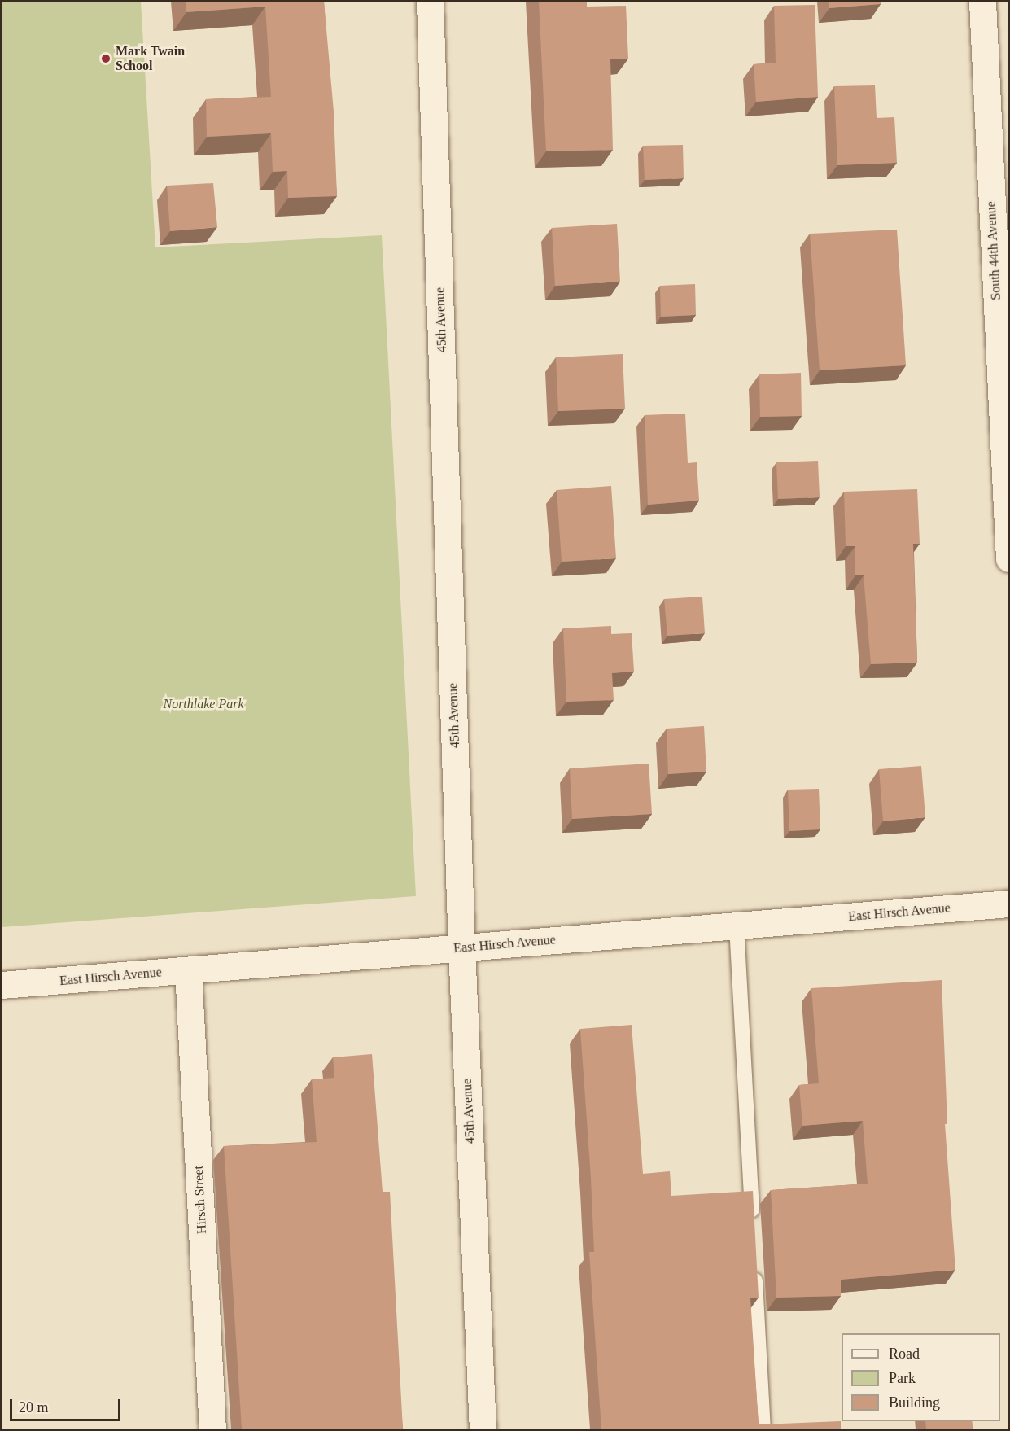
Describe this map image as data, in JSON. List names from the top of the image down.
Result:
{
  "streets": {
    "street": [
      "South 44th Avenue",
      "45th Avenue",
      "East Hirsch Avenue",
      "Hirsch Street"
    ]
  },
  "crossings": [
    ["45th Avenue", "East Hirsch Avenue"],
    ["East Hirsch Avenue", "Hirsch Street"]
  ],
  "parks": ["Northlake Park"],
  "places": ["Mark Twain School"],
  "legend": ["Road", "Park", "Building"],
  "scale_bar": "20 m"
}
